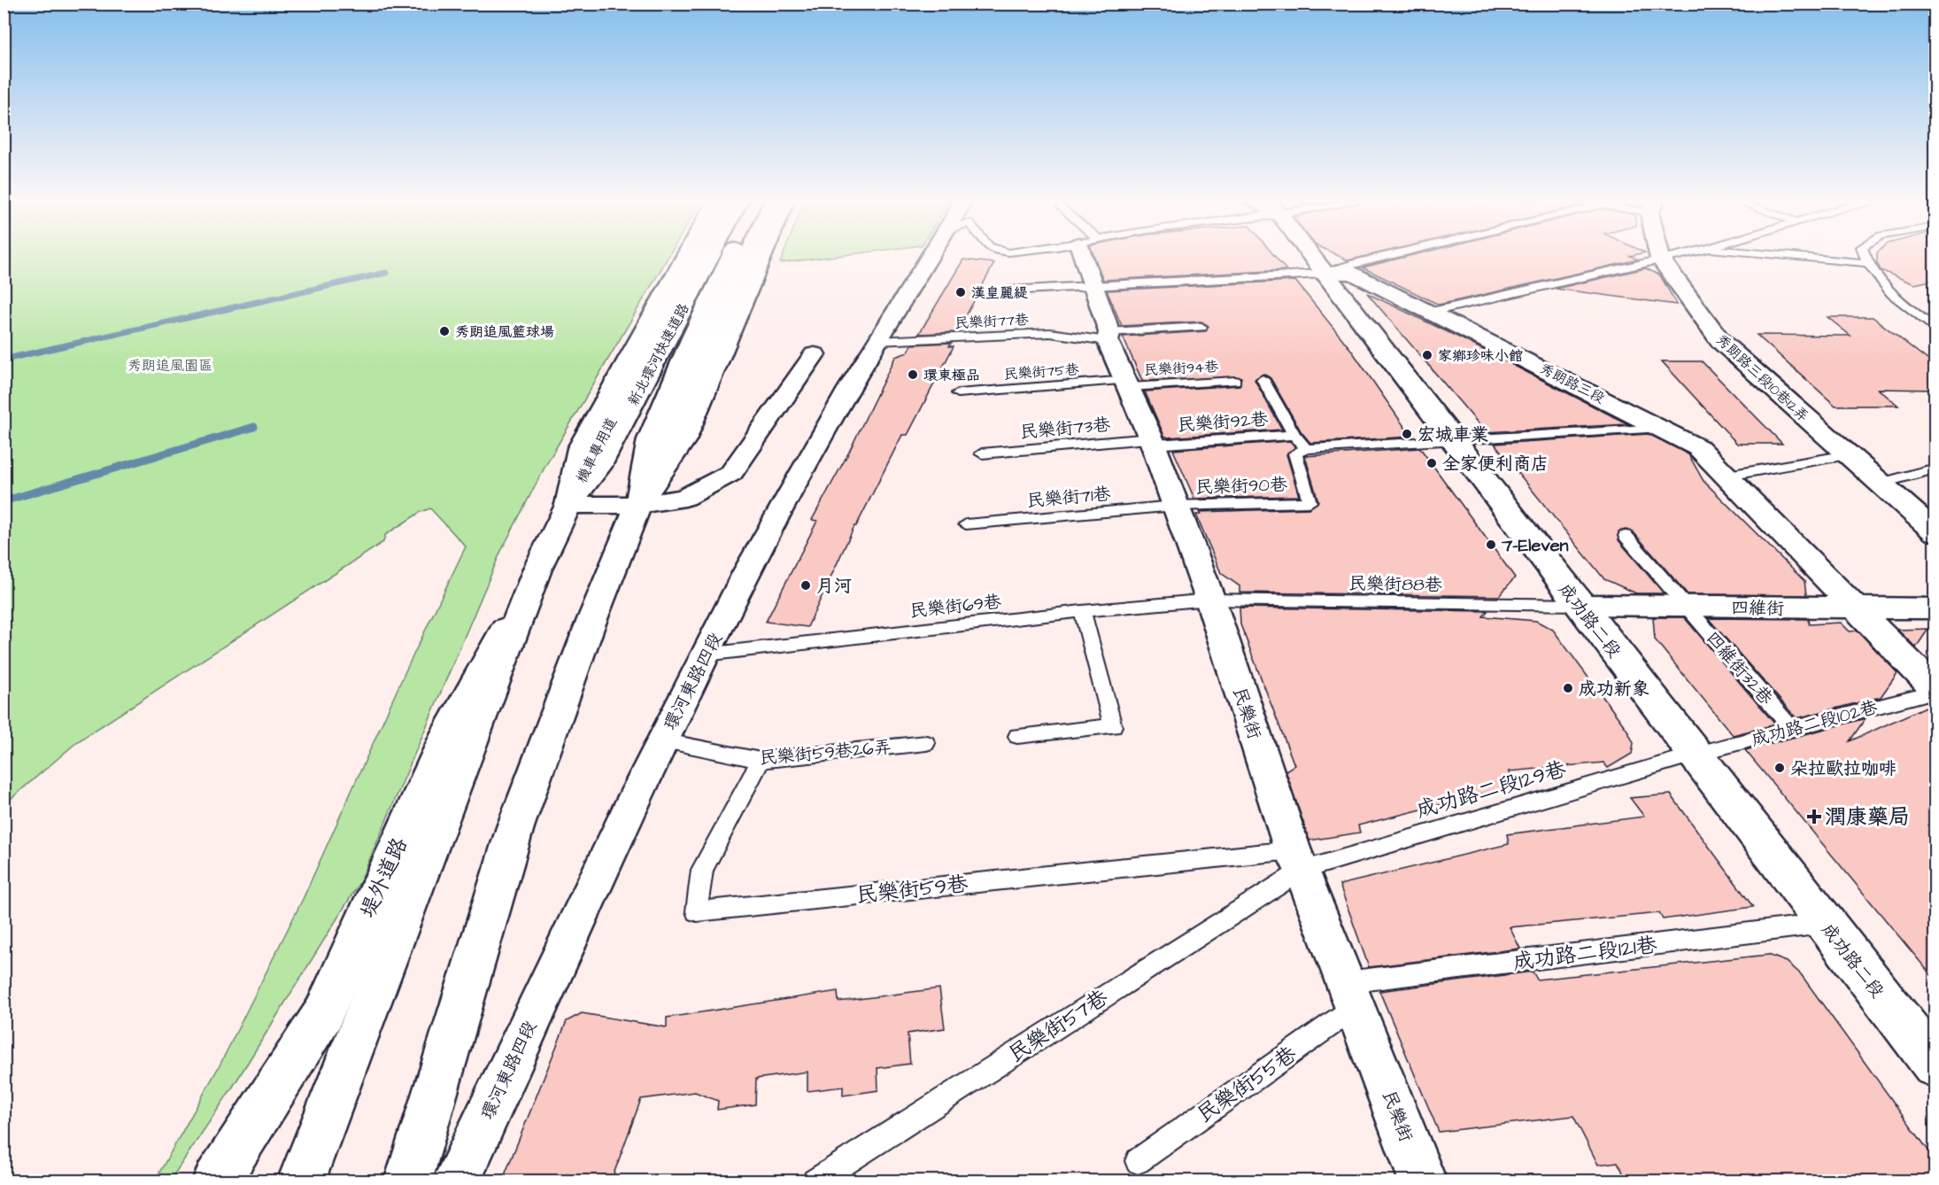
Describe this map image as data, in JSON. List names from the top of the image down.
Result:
{
  "streets": {
    "main road": [
      "新北環河快速道路",
      "秀朗路三段10巷12弄",
      "秀朗路三段",
      "機車專用道",
      "四維街",
      "成功路二段",
      "環河東路四段",
      "民樂街",
      "堤外道路"
    ],
    "lane": [
      "民樂街77巷",
      "民樂街94巷",
      "民樂街75巷",
      "民樂街92巷",
      "民樂街73巷",
      "民樂街90巷",
      "民樂街71巷",
      "民樂街88巷",
      "民樂街69巷",
      "四維街32巷",
      "成功路二段102巷",
      "民樂街59巷26弄",
      "成功路二段129巷",
      "民樂街59巷",
      "成功路二段121巷",
      "民樂街57巷",
      "民樂街55巷"
    ]
  },
  "crossings": [
    ["民樂街77巷", "環河東路四段"],
    ["民樂街77巷", "民樂街"],
    ["新北環河快速道路", "機車專用道"],
    ["民樂街94巷", "民樂街75巷"],
    ["民樂街94巷", "民樂街"],
    ["民樂街75巷", "民樂街"],
    ["秀朗路三段", "四維街"],
    ["秀朗路三段", "成功路二段"],
    ["秀朗路三段", "成功路二段102巷"],
    ["民樂街92巷", "民樂街73巷"],
    ["民樂街92巷", "民樂街"],
    ["民樂街73巷", "民樂街"],
    ["民樂街90巷", "民樂街71巷"],
    ["民樂街90巷", "民樂街"],
    ["民樂街71巷", "民樂街"],
    ["民樂街88巷", "民樂街69巷"],
    ["民樂街88巷", "四維街"],
    ["民樂街88巷", "成功路二段"],
    ["民樂街88巷", "民樂街"],
    ["民樂街69巷", "環河東路四段"],
    ["民樂街69巷", "民樂街"],
    ["四維街", "成功路二段"],
    ["四維街", "四維街32巷"],
    ["成功路二段", "成功路二段102巷"],
    ["成功路二段", "成功路二段129巷"],
    ["成功路二段", "成功路二段121巷"],
    ["四維街32巷", "成功路二段102巷"],
    ["環河東路四段", "民樂街59巷26弄"],
    ["民樂街", "成功路二段129巷"],
    ["民樂街", "民樂街59巷"],
    ["民樂街", "成功路二段121巷"],
    ["民樂街", "民樂街57巷"],
    ["民樂街", "民樂街55巷"],
    ["成功路二段102巷", "成功路二段129巷"],
    ["民樂街59巷26弄", "民樂街59巷"],
    ["成功路二段129巷", "民樂街59巷"],
    ["成功路二段129巷", "民樂街57巷"],
    ["民樂街59巷", "民樂街57巷"],
    ["成功路二段121巷", "民樂街55巷"]
  ],
  "parks": ["秀朗追風園區"],
  "places": {
    "other": [
      "漢皇麗緹",
      "秀朗追風籃球場",
      "家鄉珍味小館",
      "環東極品",
      "宏城車業",
      "全家便利商店",
      "7-Eleven",
      "月河",
      "成功新象",
      "朵拉歐拉咖啡"
    ],
    "health": ["潤康藥局"]
  }
}
